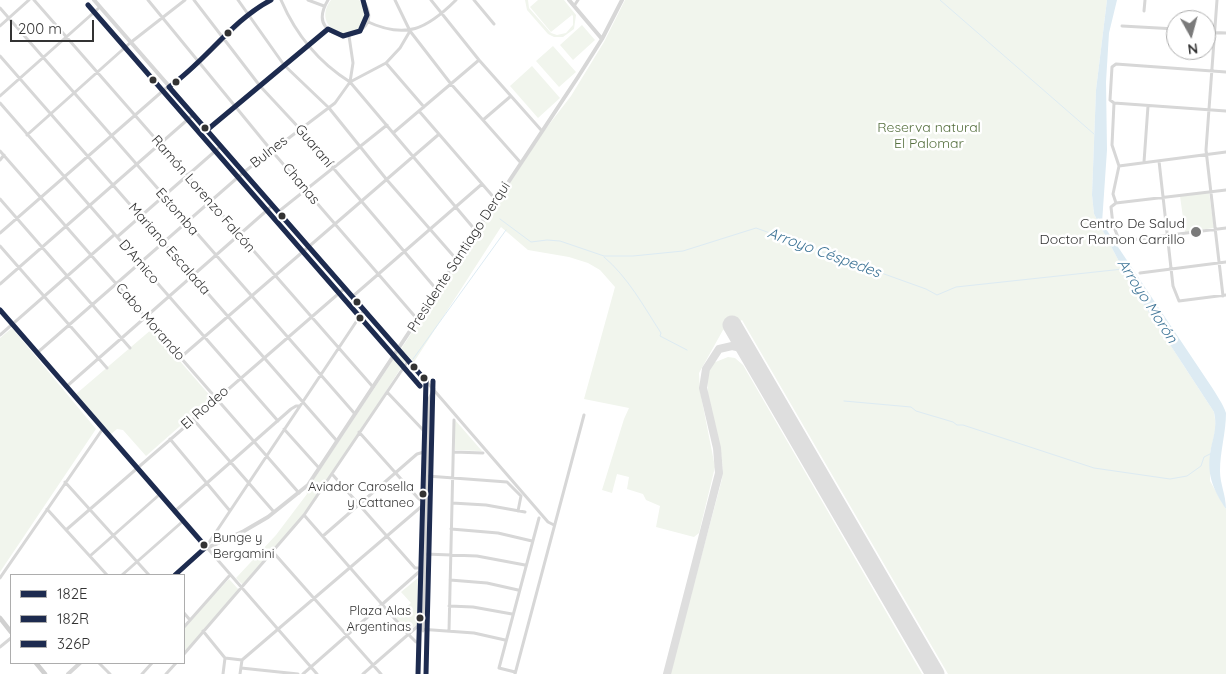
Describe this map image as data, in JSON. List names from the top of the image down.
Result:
{
  "streets": {
    "street": [
      "Guaraní",
      "Bulnes",
      "Chanas",
      "Ramón Lorenzo Falcón",
      "Estomba",
      "Mariano Escalada",
      "Presidente Santiago Derqui",
      "D'Amico",
      "Cabo Morando",
      "El Rodeo"
    ]
  },
  "crossings": [
    ["Guaraní", "Bulnes"],
    ["Guaraní", "Presidente Santiago Derqui"],
    ["Bulnes", "Chanas"],
    ["Bulnes", "Ramón Lorenzo Falcón"],
    ["Bulnes", "Estomba"],
    ["Bulnes", "Mariano Escalada"],
    ["Bulnes", "D'Amico"],
    ["Bulnes", "Cabo Morando"],
    ["Chanas", "Presidente Santiago Derqui"],
    ["Ramón Lorenzo Falcón", "Presidente Santiago Derqui"],
    ["Ramón Lorenzo Falcón", "El Rodeo"],
    ["Estomba", "Presidente Santiago Derqui"],
    ["Estomba", "El Rodeo"],
    ["Mariano Escalada", "Presidente Santiago Derqui"],
    ["Mariano Escalada", "El Rodeo"],
    ["Presidente Santiago Derqui", "Cabo Morando"],
    ["D'Amico", "El Rodeo"],
    ["Cabo Morando", "El Rodeo"]
  ],
  "water": ["Arroyo Céspedes", "Arroyo Morón"],
  "parks": ["Reserva natural El Palomar"],
  "places": [
    "Centro De Salud Doctor Ramon Carrillo",
    "Aviador Carosella y Cattaneo",
    "Bunge y Bergamini",
    "Plaza Alas Argentinas"
  ],
  "lines": ["transit line 182E", "transit line 182R", "transit line 326P"],
  "legend": ["182E", "182R", "326P"],
  "scale_bar": "200 m",
  "north": "bottom"
}
